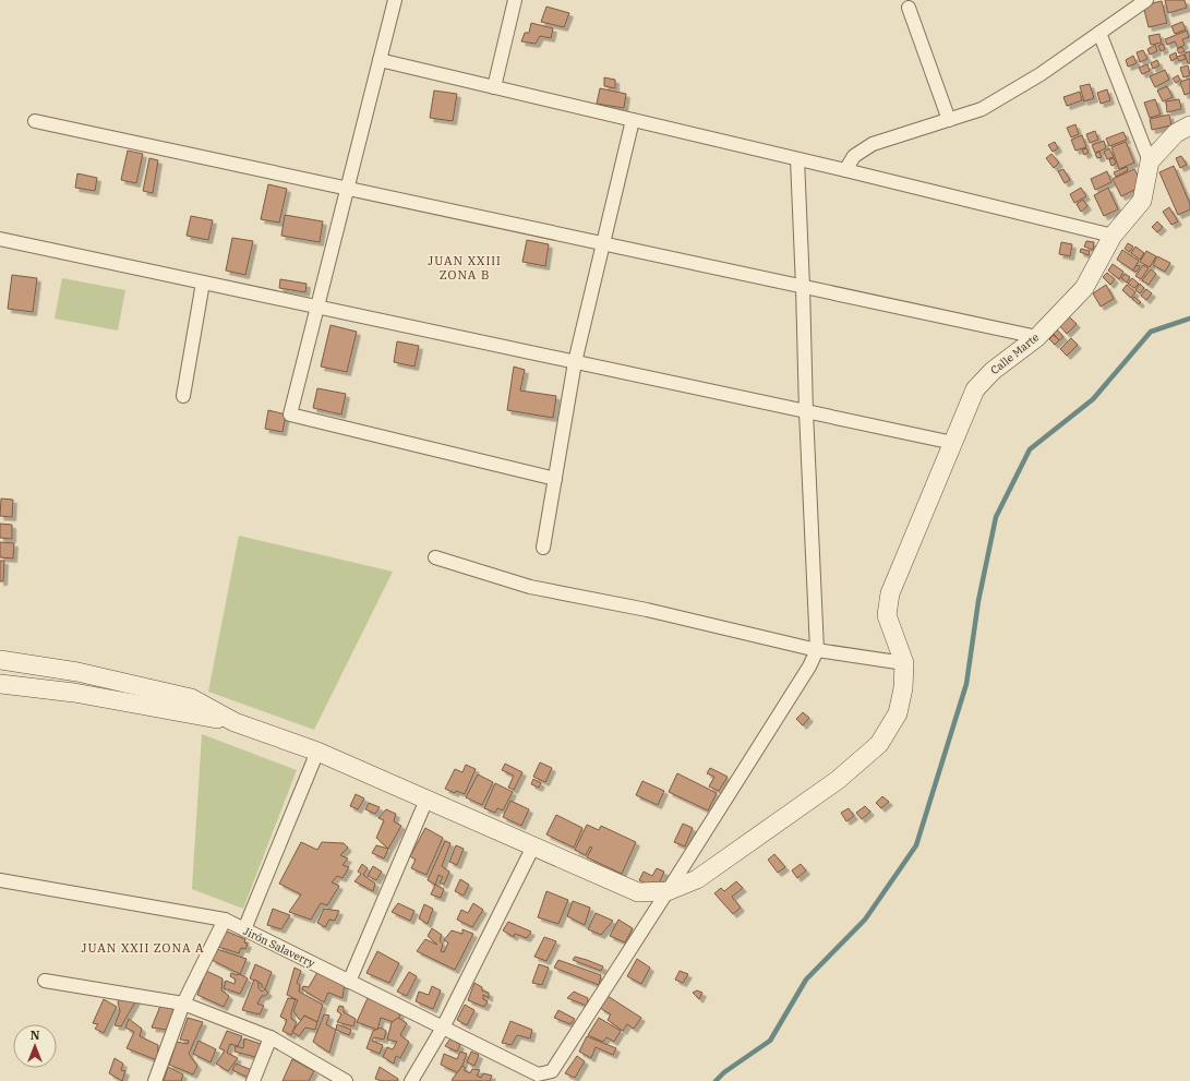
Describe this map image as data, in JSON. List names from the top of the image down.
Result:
{
  "streets": {
    "street": ["Calle Marte", "Jirón Salaverry"]
  },
  "districts": ["JUAN XXIII ZONA B", "JUAN XXII ZONA A"],
  "north": "top"
}
